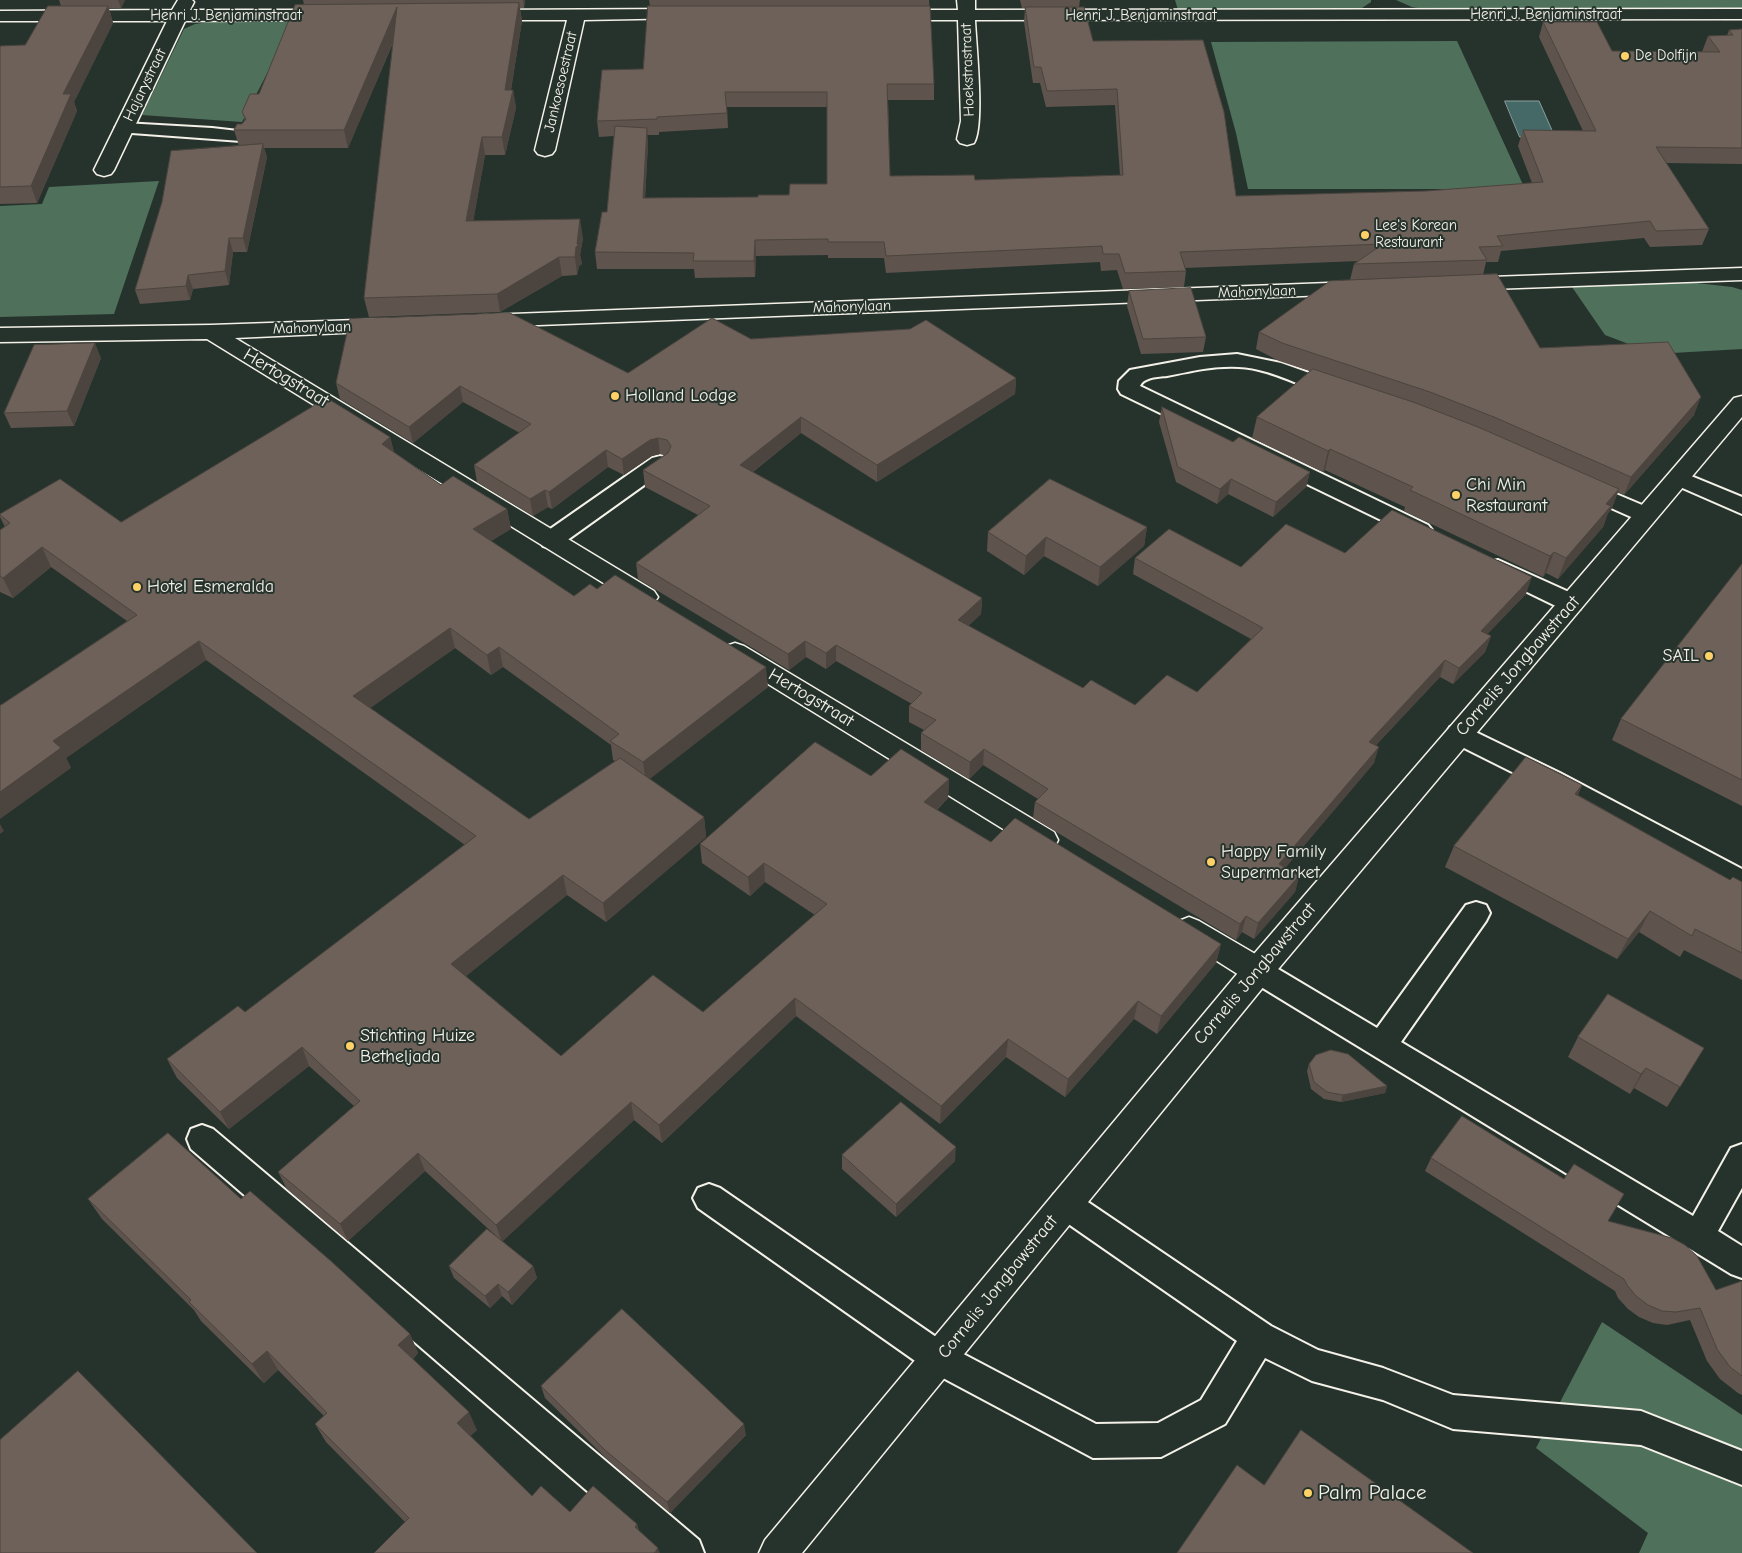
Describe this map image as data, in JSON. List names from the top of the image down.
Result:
{
  "streets": {
    "street": [
      "Henri J. Benjaminstraat",
      "Hoekstrastraat",
      "Jankoesoestraat",
      "Hajarystraat",
      "Mahonylaan",
      "Hertogstraat",
      "Cornelis Jongbawstraat"
    ]
  },
  "crossings": [
    ["Henri J. Benjaminstraat", "Hoekstrastraat"],
    ["Henri J. Benjaminstraat", "Hajarystraat"],
    ["Mahonylaan", "Hertogstraat"]
  ],
  "places": [
    "De Dolfijn",
    "Lee's Korean Restaurant",
    "Holland Lodge",
    "Chi Min Restaurant",
    "Hotel Esmeralda",
    "SAIL",
    "Happy Family Supermarket",
    "Stichting Huize Betheljada",
    "Palm Palace"
  ]
}
